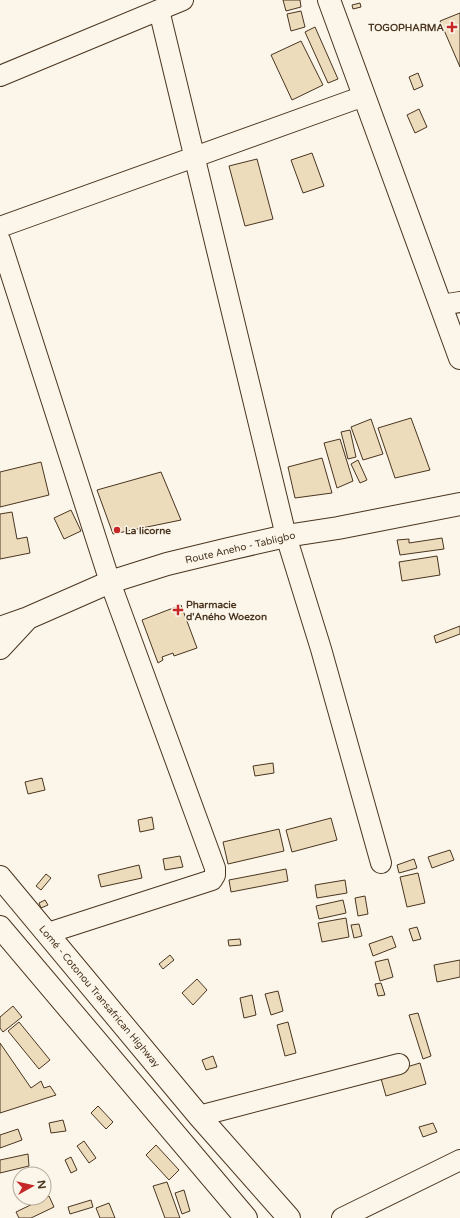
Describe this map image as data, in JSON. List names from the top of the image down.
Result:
{
  "streets": {
    "main road": ["Route Aneho - Tabligbo", "Lomé - Cotonou Transafrican Highway"]
  },
  "places": {
    "health": ["TOGOPHARMA", "Pharmacie d'Aného Woezon"],
    "other": ["La licorne"]
  },
  "north": "right"
}
